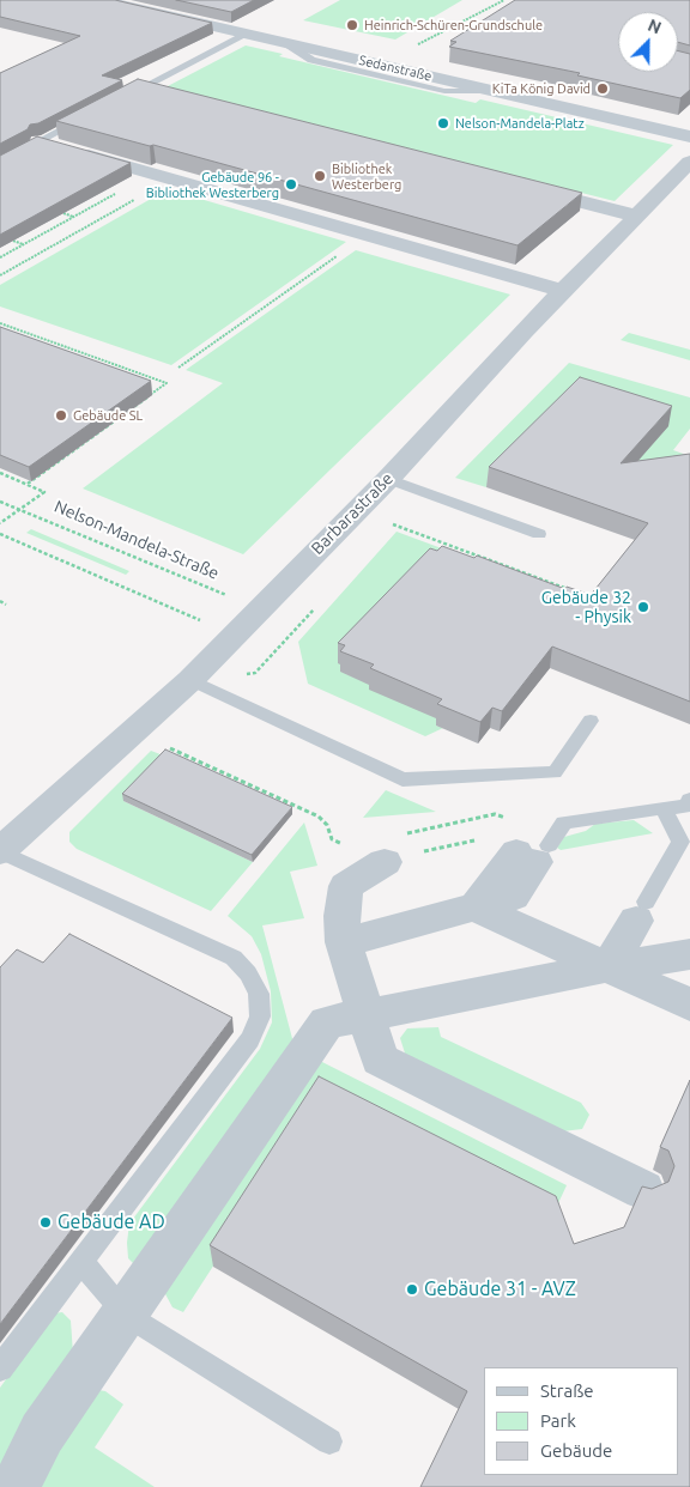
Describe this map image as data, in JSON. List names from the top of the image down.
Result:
{
  "streets": {
    "street": ["Sedanstraße", "Barbarastraße"],
    "path": ["Nelson-Mandela-Straße"]
  },
  "crossings": [
    ["Barbarastraße", "Nelson-Mandela-Straße"]
  ],
  "places": [
    "Heinrich-Schüren-Grundschule",
    "KiTa König David",
    "Nelson-Mandela-Platz",
    "Bibliothek Westerberg",
    "Gebäude 96 - Bibliothek Westerberg",
    "Gebäude SL",
    "Gebäude 32 - Physik",
    "Gebäude AD",
    "Gebäude 31 - AVZ"
  ],
  "legend": ["Straße", "Park", "Gebäude"],
  "north": "top right"
}
